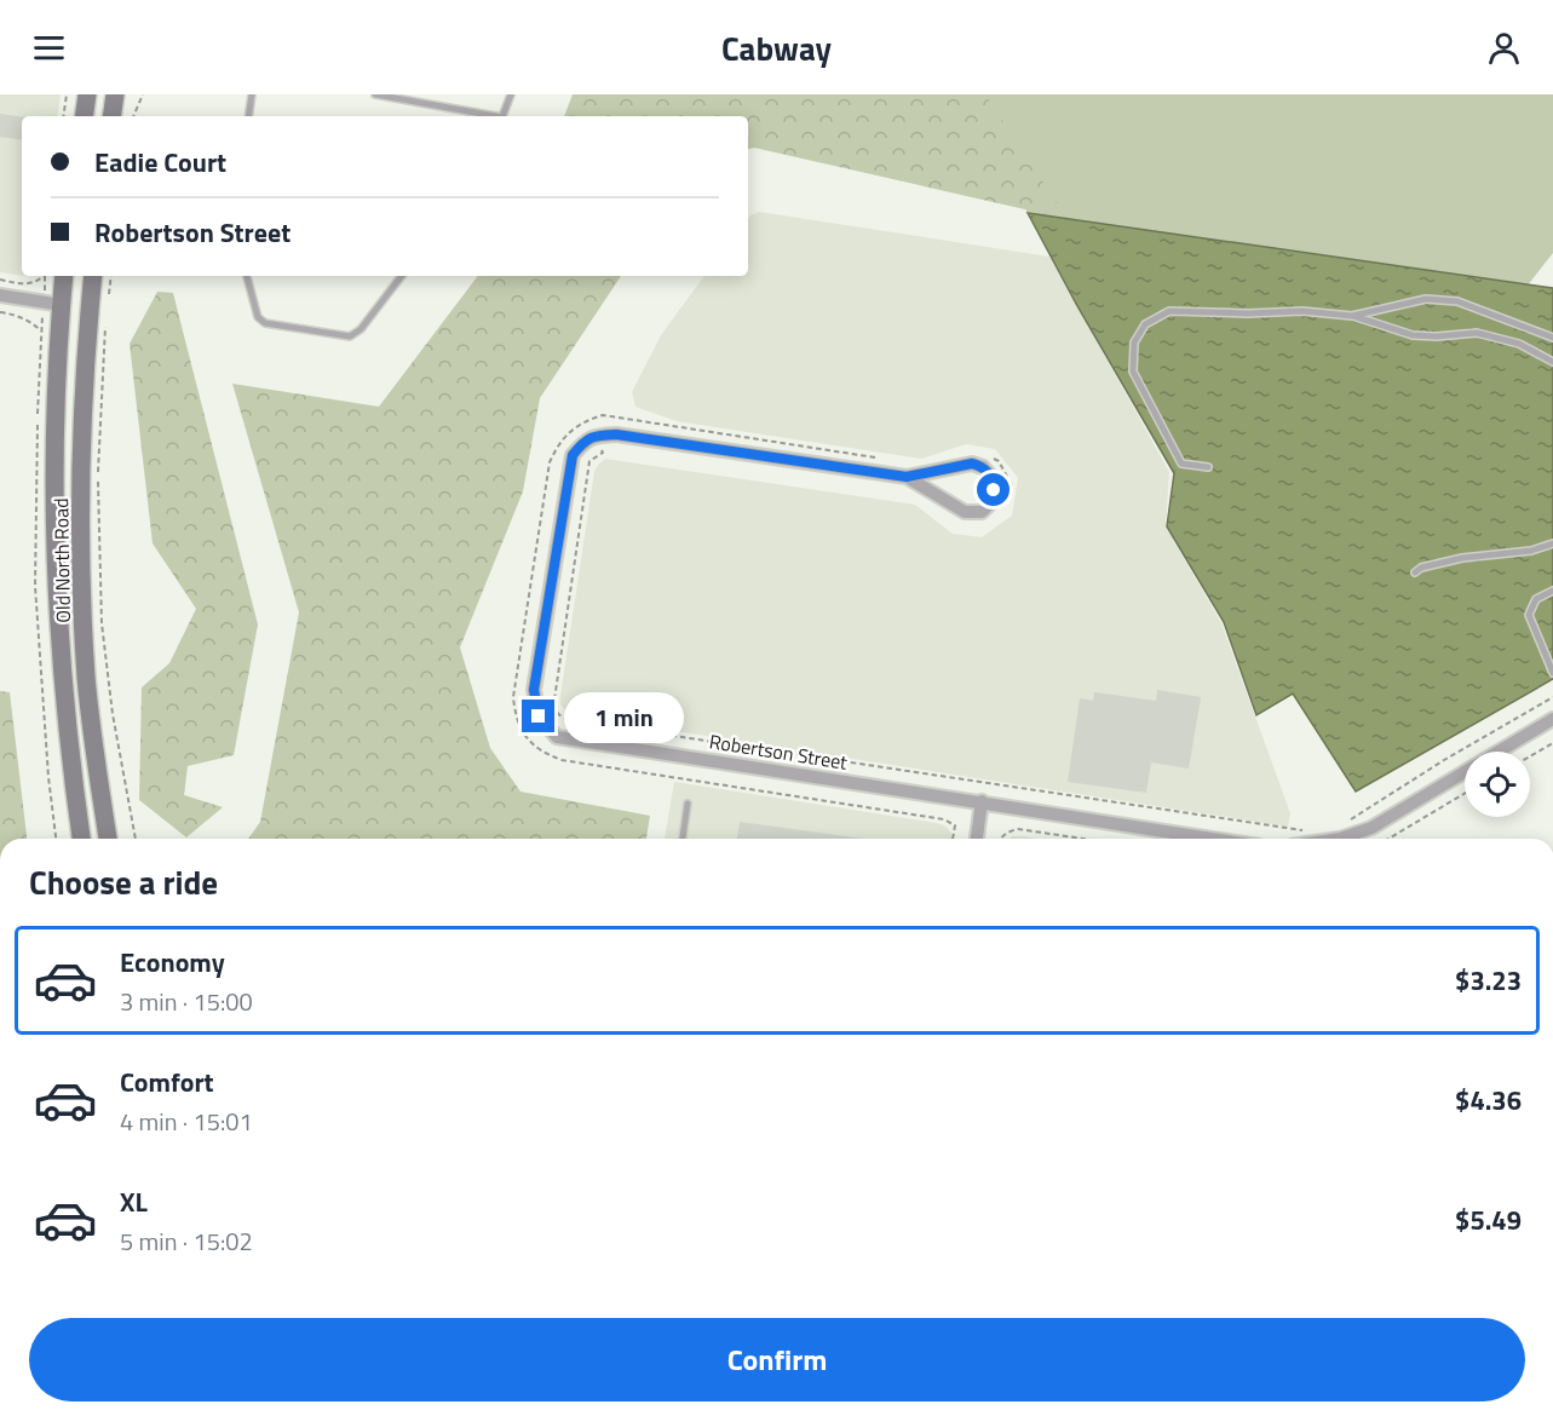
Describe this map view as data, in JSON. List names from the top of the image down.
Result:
{
  "streets": {
    "main road": ["Old North Road"],
    "street": ["Robertson Street"]
  },
  "page": {
    "header": "Cabway",
    "banner": ["Eadie Court", "Robertson Street"],
    "bubble": "1 min",
    "heading": "Choose a ride",
    "list": [
      {
        "name": "Economy",
        "note": "3 min · 15:00",
        "value": "$3.23"
      },
      {
        "name": "Comfort",
        "note": "4 min · 15:01",
        "value": "$4.36"
      },
      {
        "name": "XL",
        "note": "5 min · 15:02",
        "value": "$5.49"
      }
    ],
    "buttons": "Confirm"
  }
}
